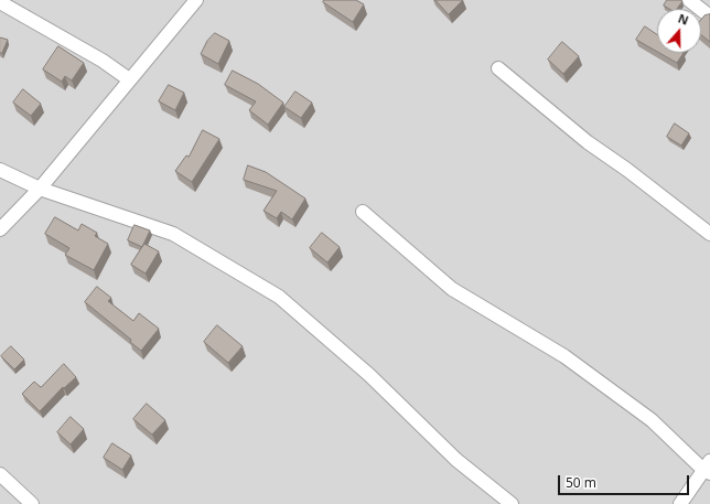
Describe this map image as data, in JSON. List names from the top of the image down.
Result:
{
  "scale_bar": "50 m",
  "north": "top"
}
